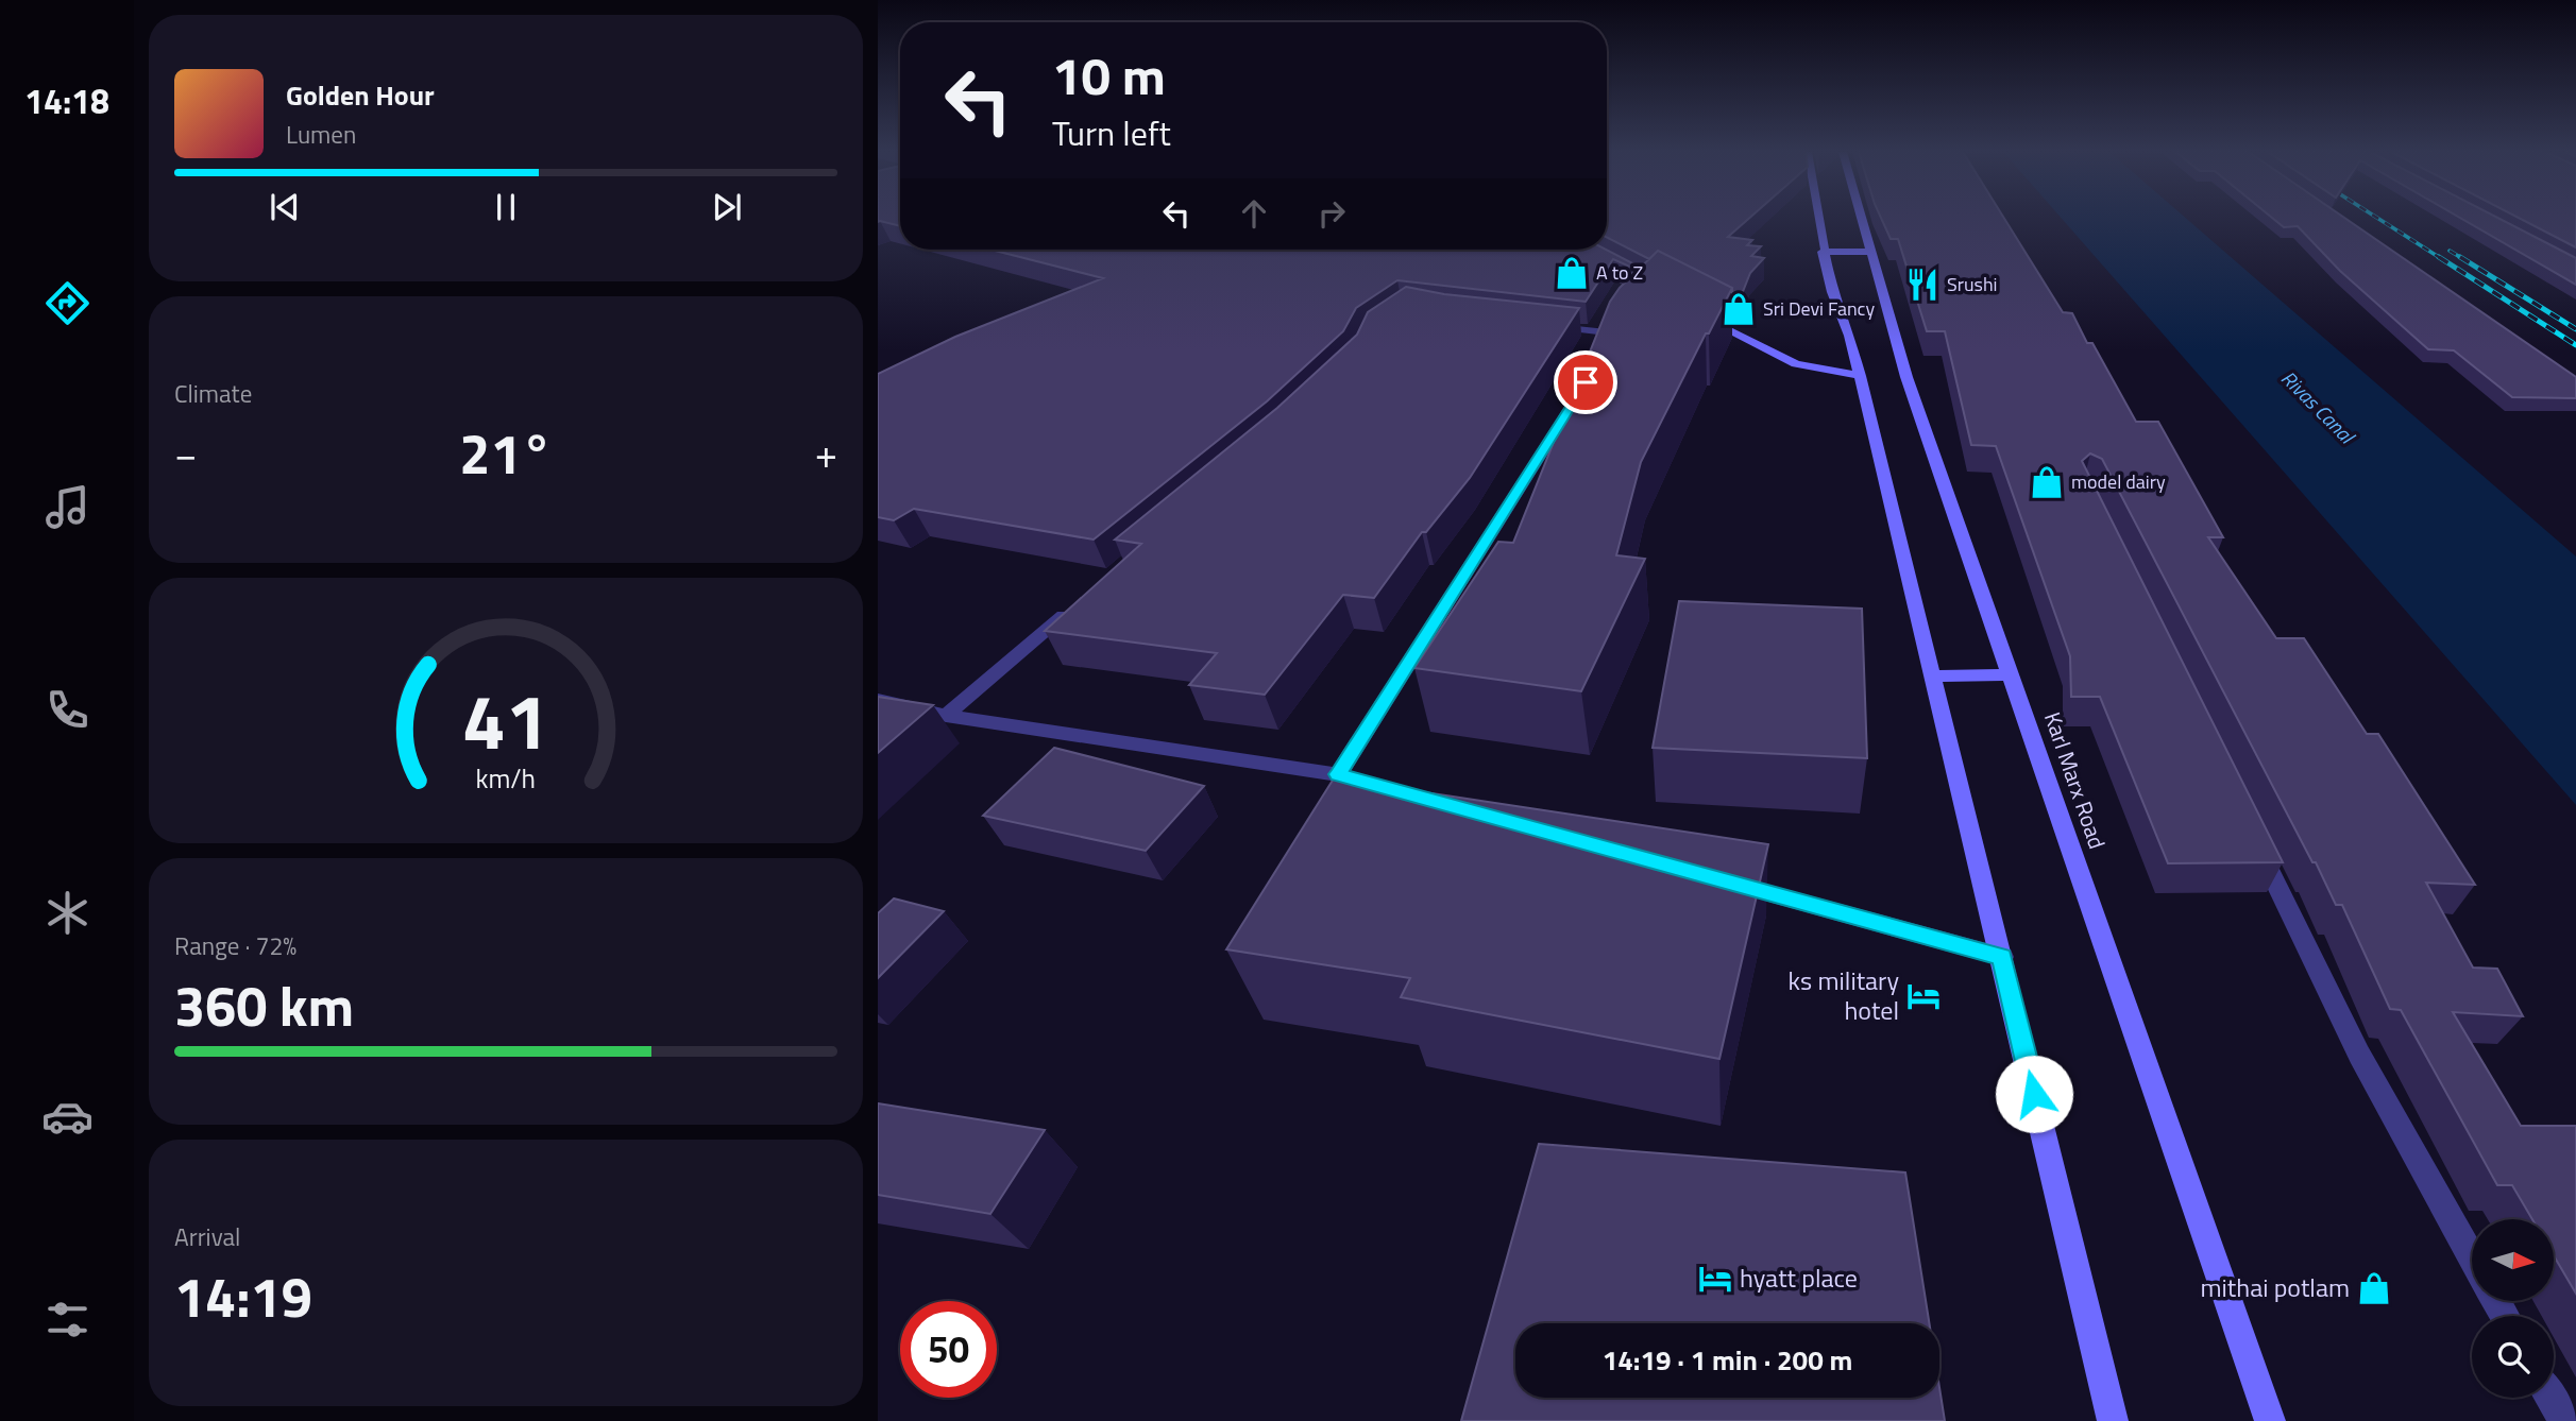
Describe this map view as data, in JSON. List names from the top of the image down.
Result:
{
  "streets": {
    "main road": ["Karl Marx Road"]
  },
  "water": ["Rivas Canal"],
  "places": {
    "shop": [
      "A to Z",
      "Sri Devi Fancy",
      "model dairy",
      "mithai potlam"
    ],
    "restaurant": ["Srushi"],
    "hotel": ["ks military hotel", "hyatt place"]
  },
  "north": "right",
  "page": {
    "tabs": "14:18",
    "turn": ["10 m", "Turn left"],
    "song": ["Golden Hour", "Lumen"],
    "tile": [
      "Climate",
      ["Range · 72%", "360 km"],
      ["Arrival", "14:19"]
    ],
    "heat": ["−", "21°", "+"],
    "limit": "50",
    "trip": "14:19 · 1 min · 200 m",
    "gauge": ["41", "km/h"]
  }
}
